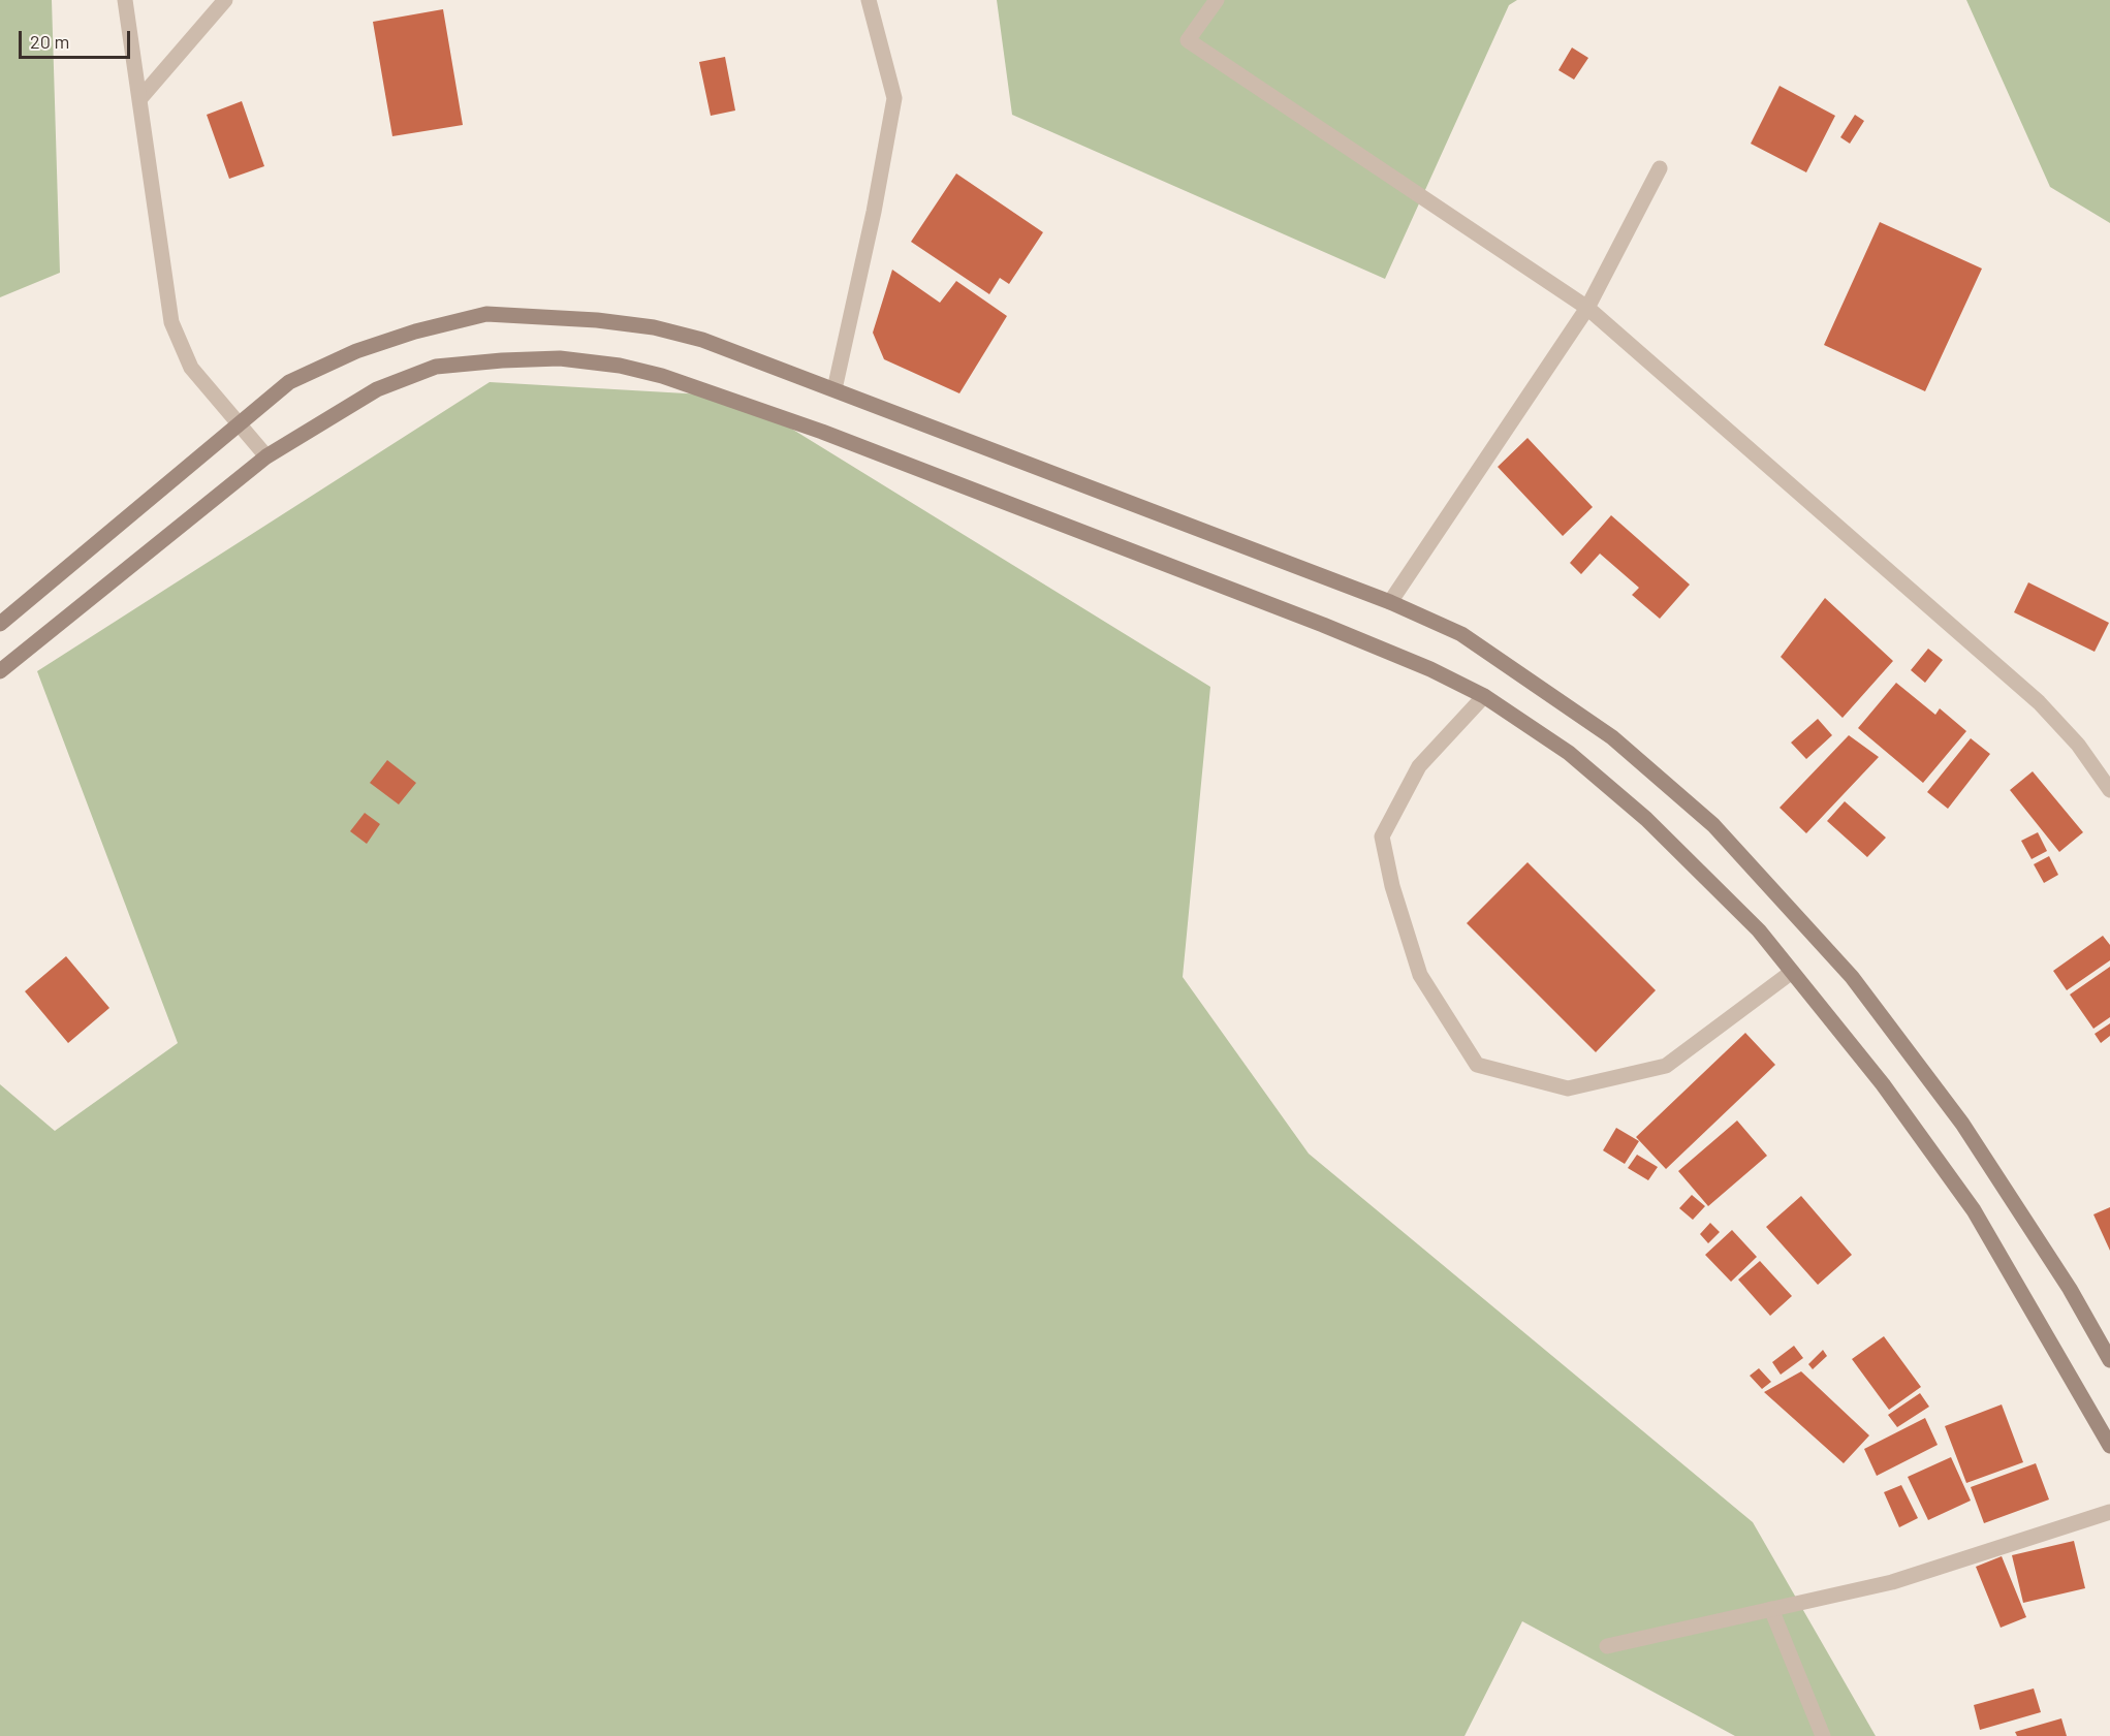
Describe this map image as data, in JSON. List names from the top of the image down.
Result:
{
  "scale_bar": "20 m"
}
